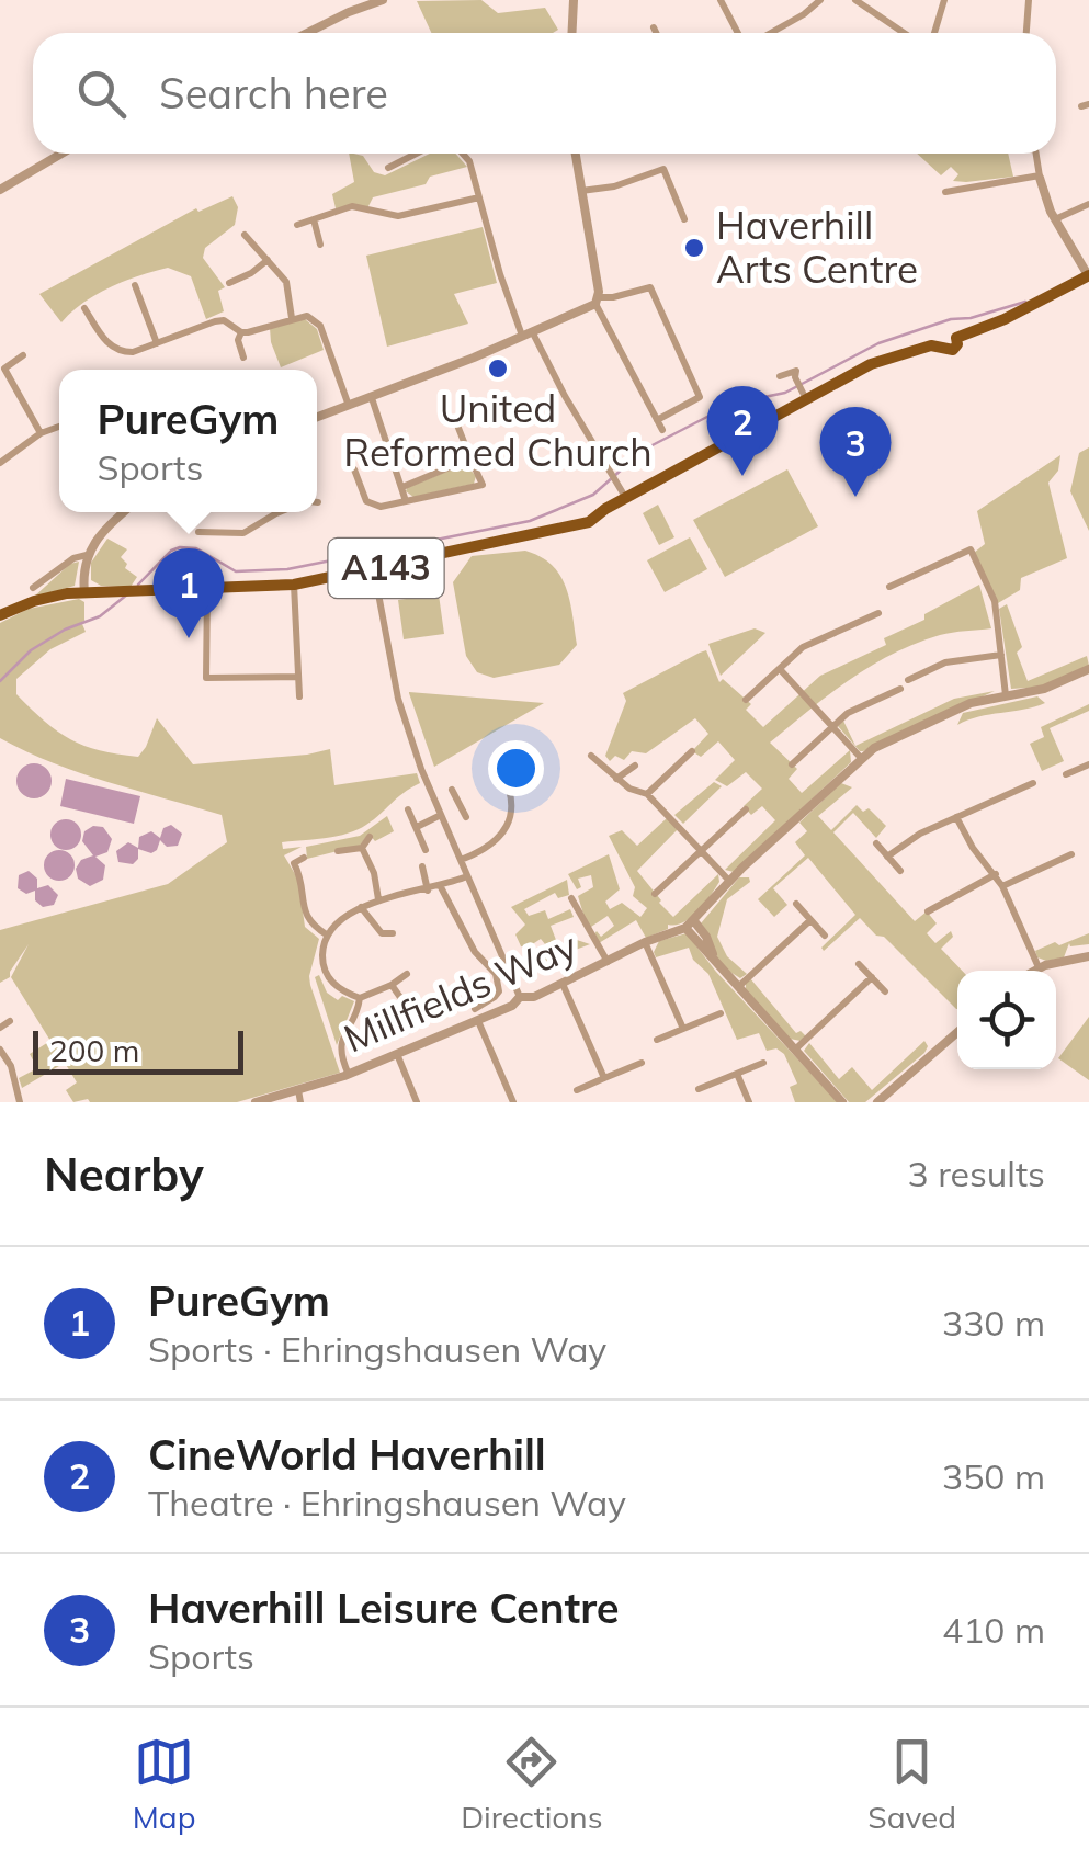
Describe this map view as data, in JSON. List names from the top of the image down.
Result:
{
  "streets": {
    "main road": ["A143"],
    "street": ["Millfields Way"]
  },
  "places": ["Haverhill Arts Centre", "United Reformed Church"],
  "scale_bar": "200 m",
  "page": {
    "search": "Search here",
    "popup": ["PureGym", "Sports"],
    "pins": ["2", "3", "1"],
    "scale": "200 m",
    "heading": ["Nearby", "3 results"],
    "list": [
      {
        "mark": "1",
        "name": "PureGym",
        "note": "Sports · Ehringshausen Way",
        "value": "330 m"
      },
      {
        "mark": "2",
        "name": "CineWorld Haverhill",
        "note": "Theatre · Ehringshausen Way",
        "value": "350 m"
      },
      {
        "mark": "3",
        "name": "Haverhill Leisure Centre",
        "note": "Sports",
        "value": "410 m"
      }
    ],
    "nav": ["Map", "Directions", "Saved"]
  }
}
